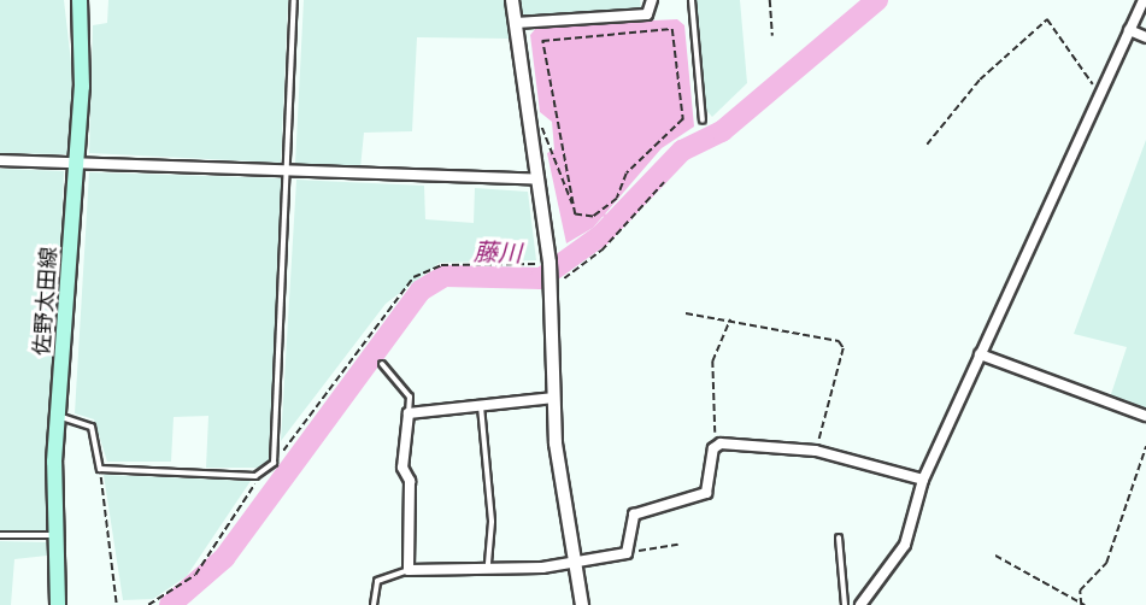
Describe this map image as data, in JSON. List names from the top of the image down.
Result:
{
  "streets": {
    "main road": ["佐野太田線"]
  },
  "water": ["藤川"]
}
